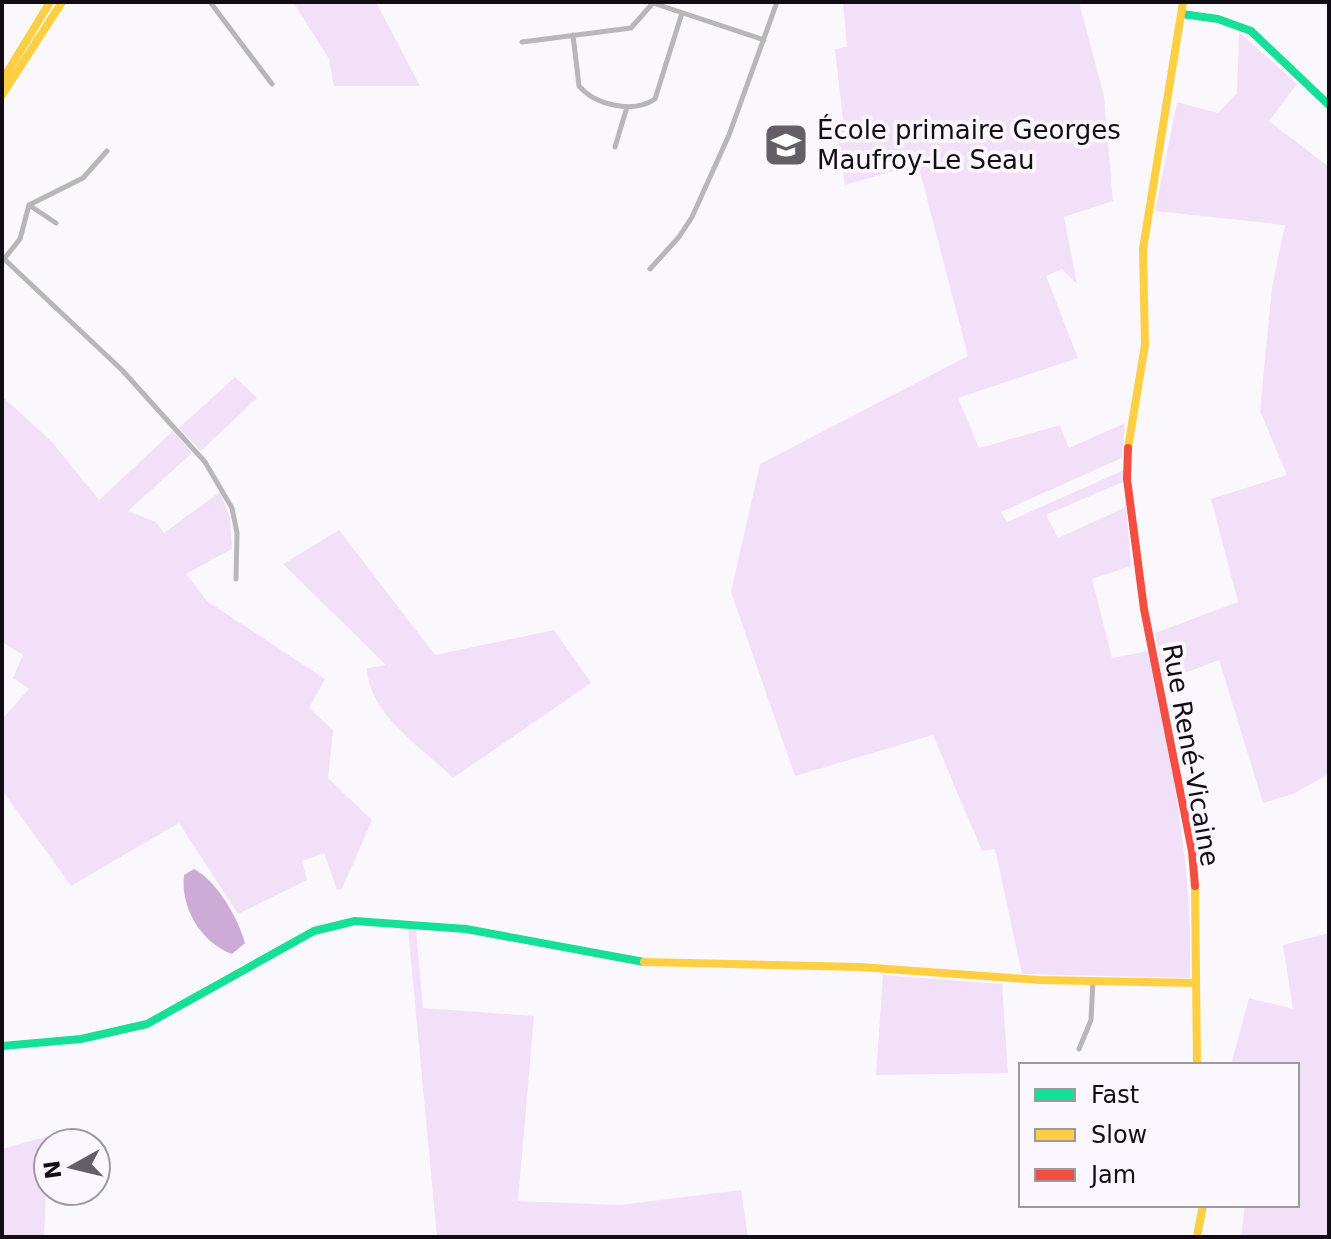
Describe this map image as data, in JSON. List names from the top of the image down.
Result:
{
  "streets": {
    "street": ["Rue René-Vicaine"]
  },
  "places": {
    "school or university": ["École primaire Georges Maufroy-Le Seau"]
  },
  "legend": ["Fast", "Slow", "Jam"],
  "north": "left"
}
